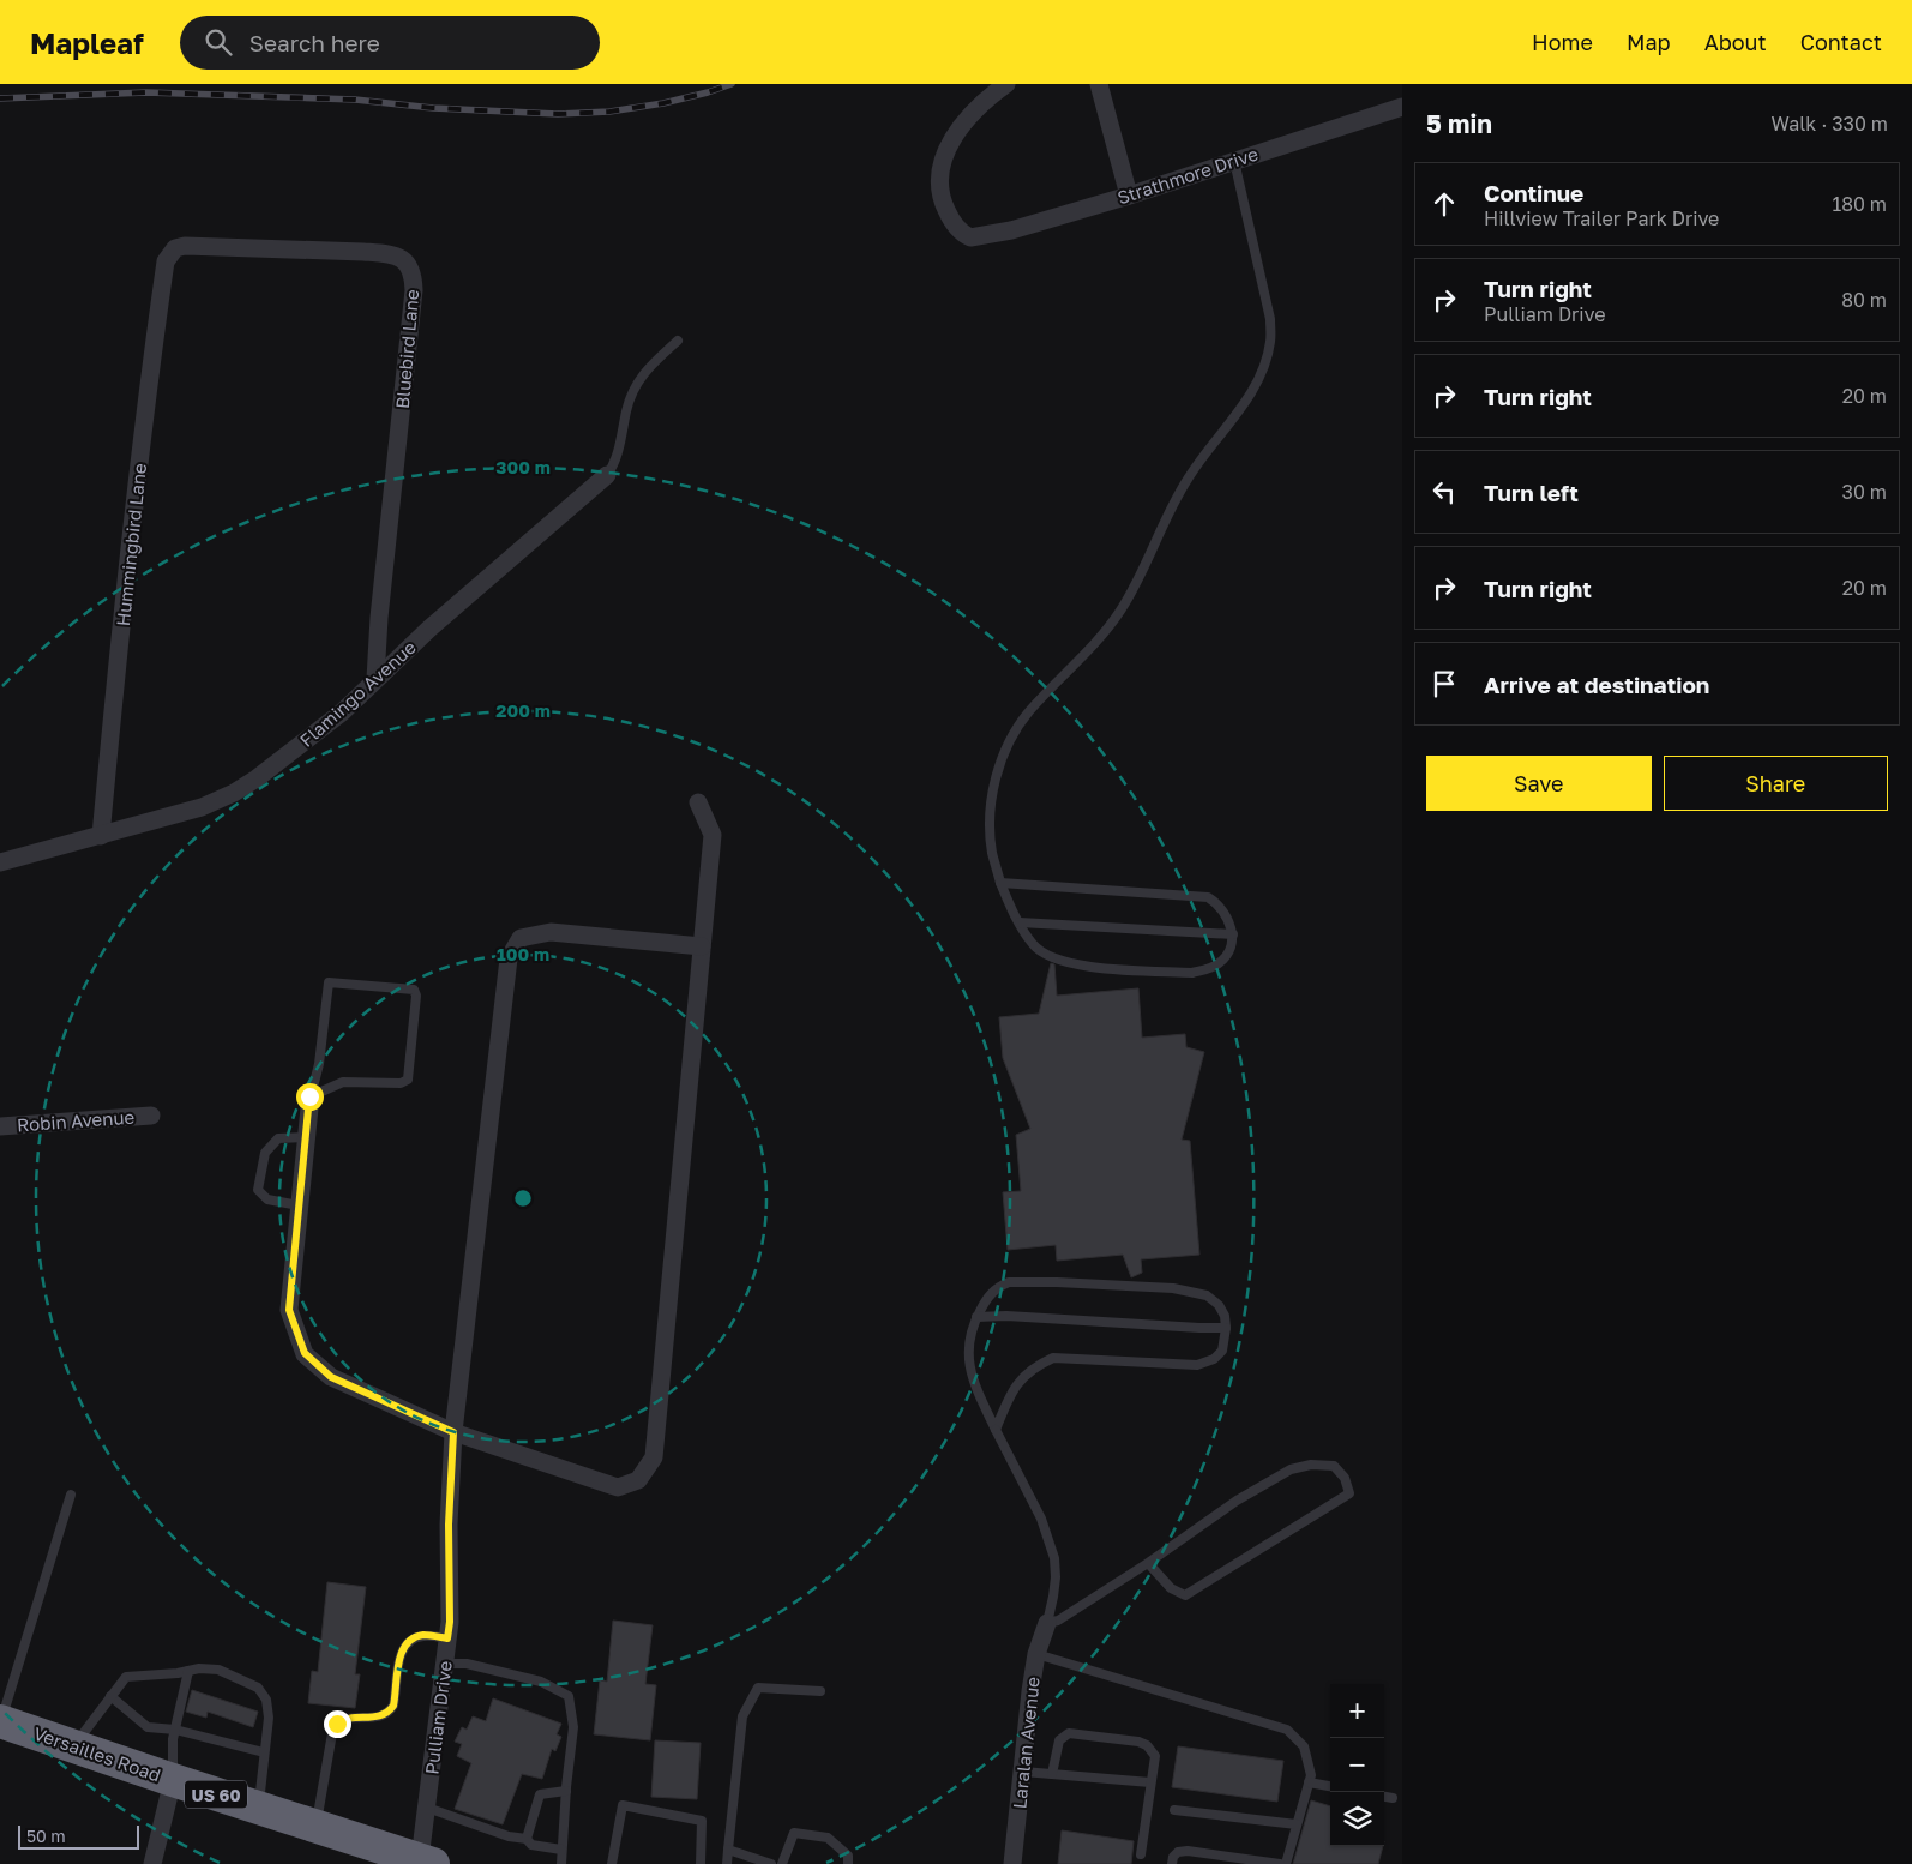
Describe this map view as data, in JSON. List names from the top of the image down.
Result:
{
  "streets": {
    "highway": ["Versailles Road", "US 60"],
    "street": [
      "Strathmore Drive",
      "Bluebird Lane",
      "Hummingbird Lane",
      "Flamingo Avenue",
      "Robin Avenue",
      "Pulliam Drive",
      "Laralan Avenue"
    ]
  },
  "crossings": [
    ["Bluebird Lane", "Hummingbird Lane"],
    ["Bluebird Lane", "Flamingo Avenue"],
    ["Hummingbird Lane", "Flamingo Avenue"],
    ["Pulliam Drive", "Versailles Road"]
  ],
  "scale_bar": "50 m",
  "page": {
    "header": "Mapleaf",
    "search": "Search here",
    "nav": [
      "Home",
      "Map",
      "About",
      "Contact"
    ],
    "heading": ["5 min", "Walk · 330 m"],
    "list": [
      ["Continue", "Hillview Trailer Park Drive", "180 m"],
      ["Turn right", "Pulliam Drive", "80 m"],
      ["Turn right", "20 m"],
      ["Turn left", "30 m"],
      ["Turn right", "20 m"],
      "Arrive at destination"
    ],
    "buttons": ["Save", "Share"],
    "map_buttons": ["+", "−"],
    "scale": "50 m"
  },
  "rings": ["300 m", "200 m", "100 m"]
}
